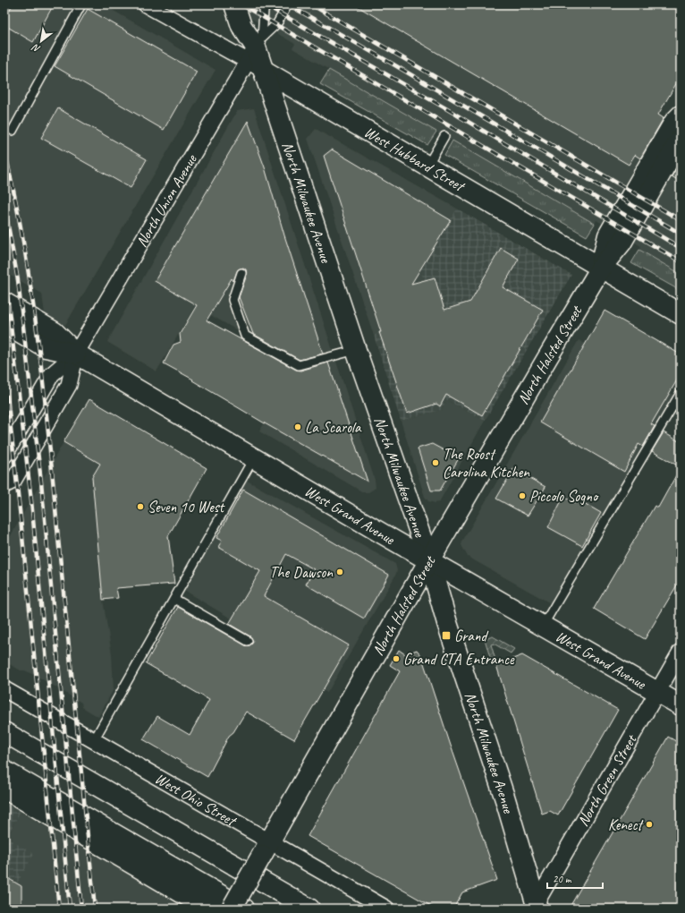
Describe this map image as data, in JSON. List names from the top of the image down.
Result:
{
  "streets": {
    "main road": [
      "West Hubbard Street",
      "North Milwaukee Avenue",
      "North Halsted Street",
      "West Grand Avenue"
    ],
    "street": ["North Union Avenue", "North Green Street", "West Ohio Street"]
  },
  "crossings": [
    ["West Hubbard Street", "North Union Avenue"],
    ["West Hubbard Street", "North Milwaukee Avenue"],
    ["West Hubbard Street", "North Halsted Street"],
    ["North Union Avenue", "North Milwaukee Avenue"],
    ["North Union Avenue", "West Grand Avenue"],
    ["North Milwaukee Avenue", "North Halsted Street"],
    ["North Milwaukee Avenue", "West Grand Avenue"],
    ["North Milwaukee Avenue", "North Green Street"],
    ["North Halsted Street", "West Grand Avenue"],
    ["North Halsted Street", "West Ohio Street"],
    ["West Grand Avenue", "North Green Street"]
  ],
  "places": {
    "other": [
      "La Scarola",
      "The Roost Carolina Kitchen",
      "Piccolo Sogno",
      "Seven 10 West",
      "The Dawson",
      "Grand CTA Entrance",
      "Kenect"
    ],
    "transit": ["Grand"]
  },
  "scale_bar": "20 m",
  "north": "bottom left"
}
